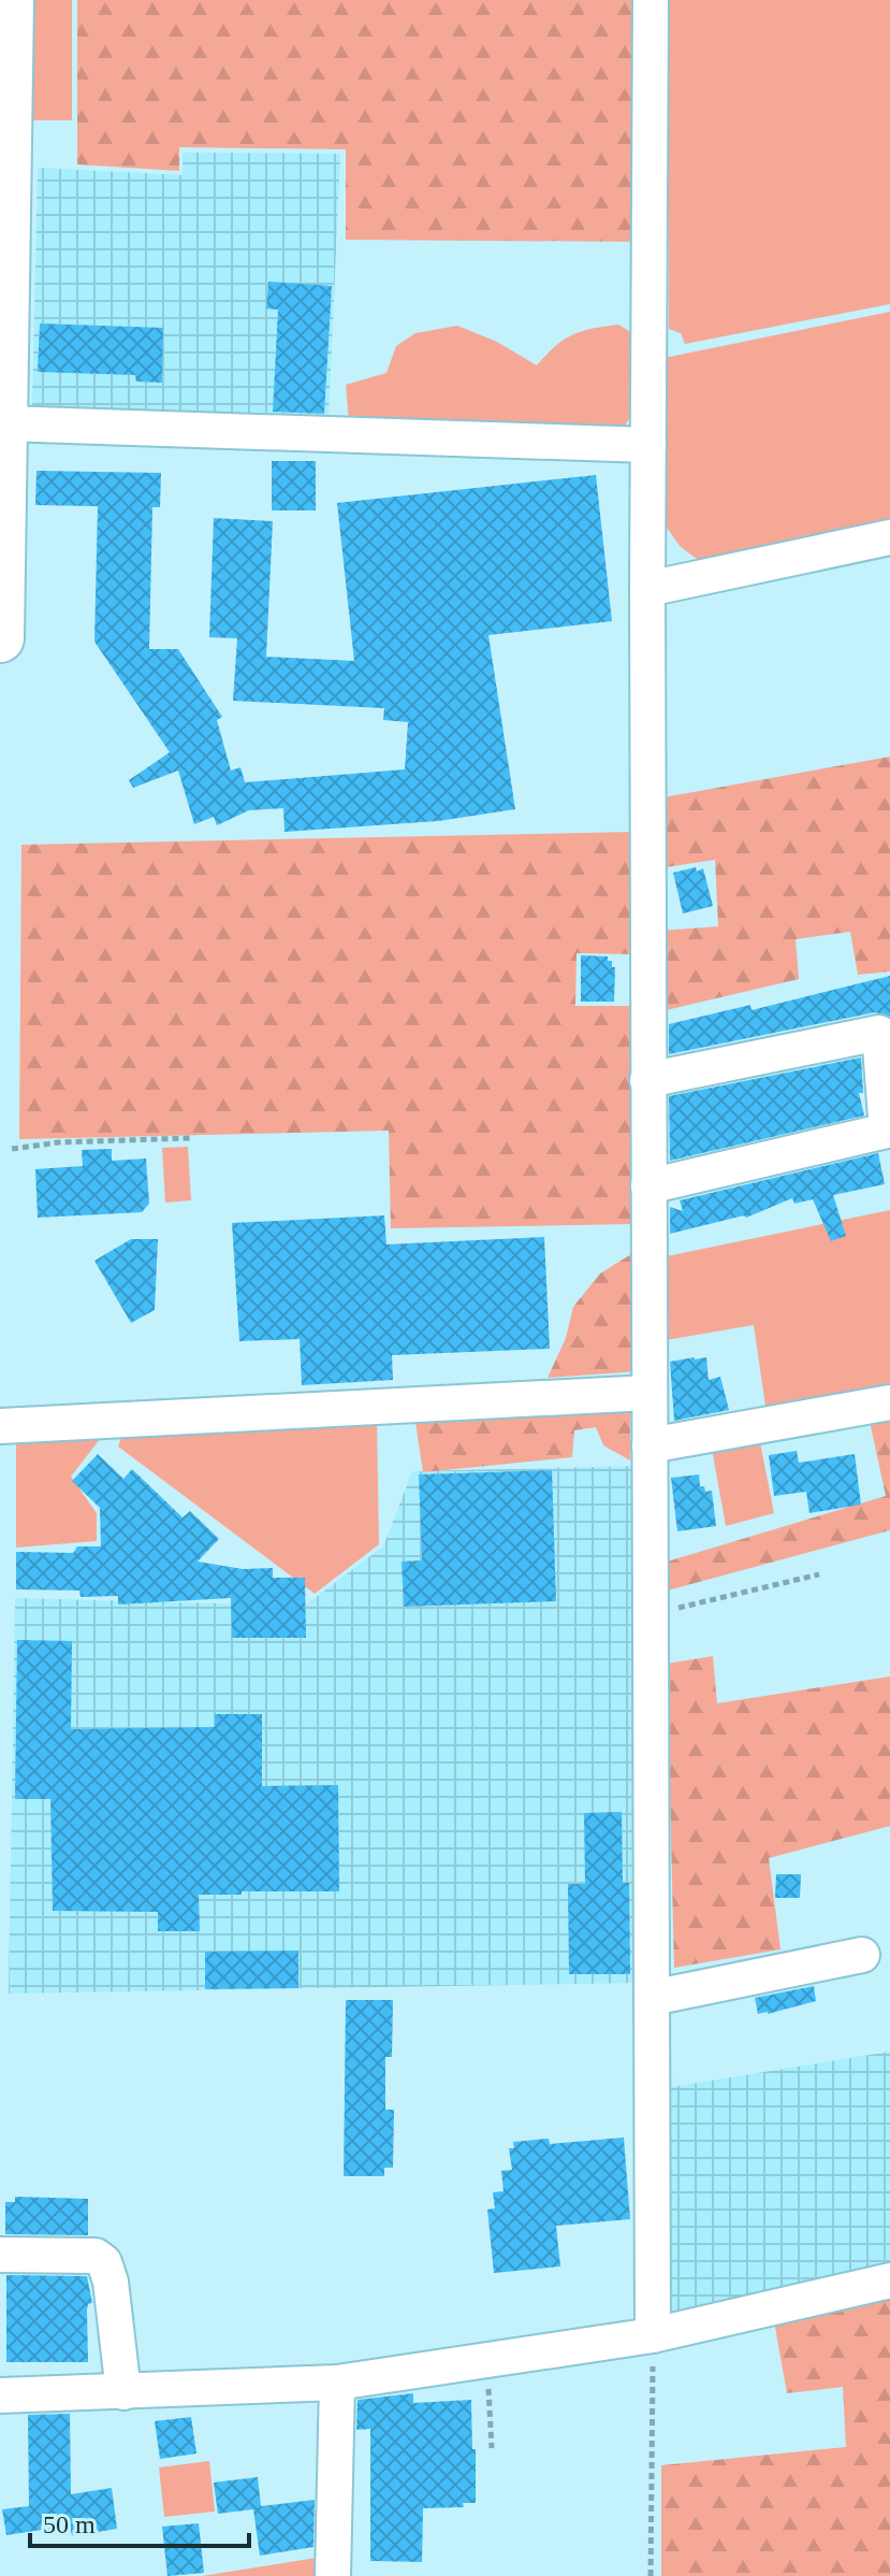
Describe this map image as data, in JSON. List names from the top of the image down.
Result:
{
  "scale_bar": "50 m"
}
